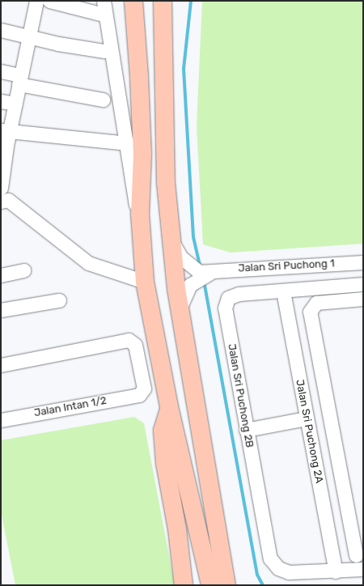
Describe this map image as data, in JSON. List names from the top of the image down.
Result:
{
  "streets": {
    "street": [
      "Jalan Sri Puchong 1",
      "Jalan Sri Puchong 2B",
      "Jalan Intan 1/2",
      "Jalan Sri Puchong 2A"
    ]
  },
  "crossings": [
    ["Jalan Sri Puchong 2B", "Jalan Sri Puchong 2A"]
  ]
}
